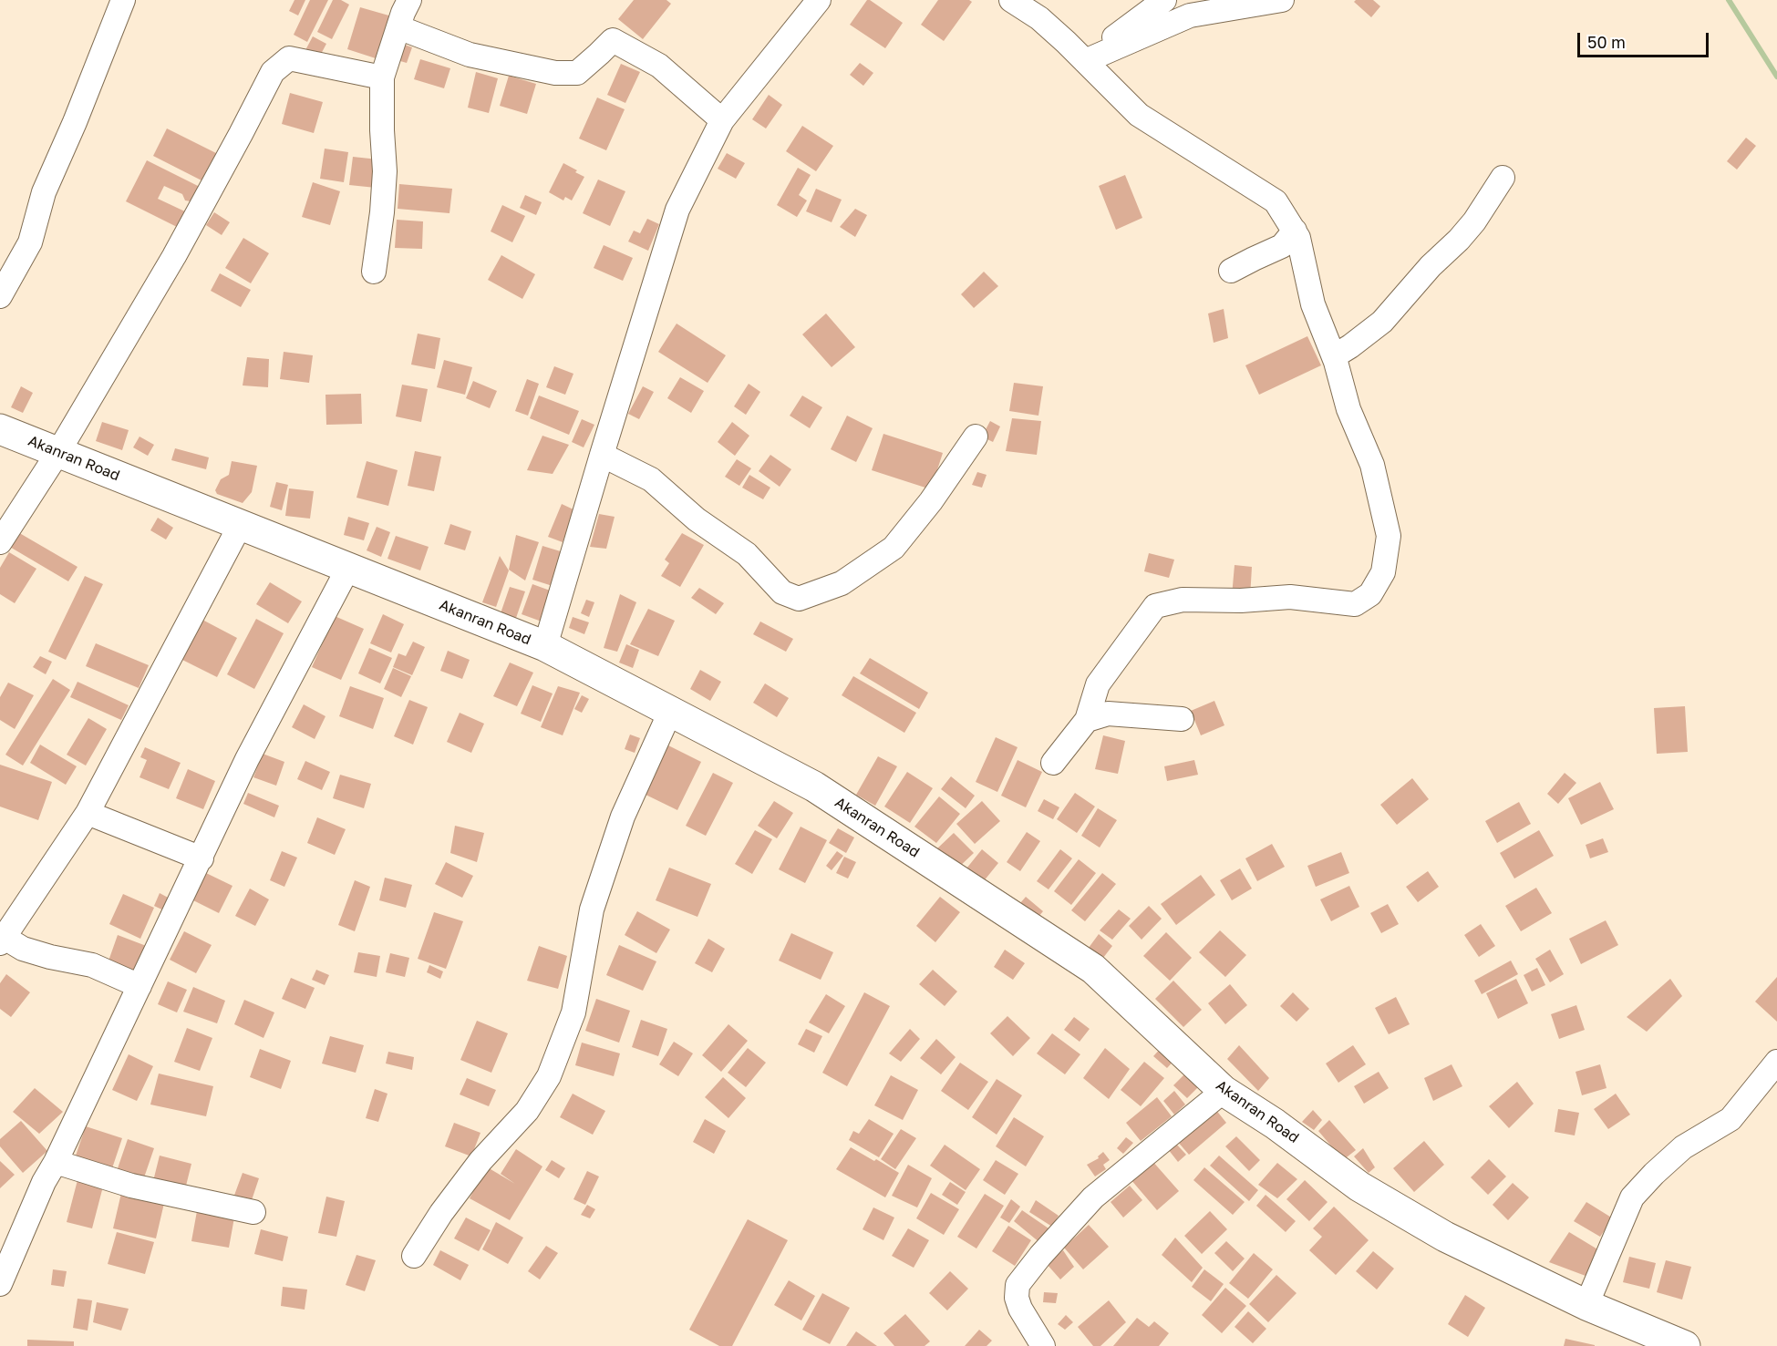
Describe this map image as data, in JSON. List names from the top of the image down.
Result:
{
  "streets": {
    "main road": ["Akanran Road"]
  },
  "scale_bar": "50 m"
}
